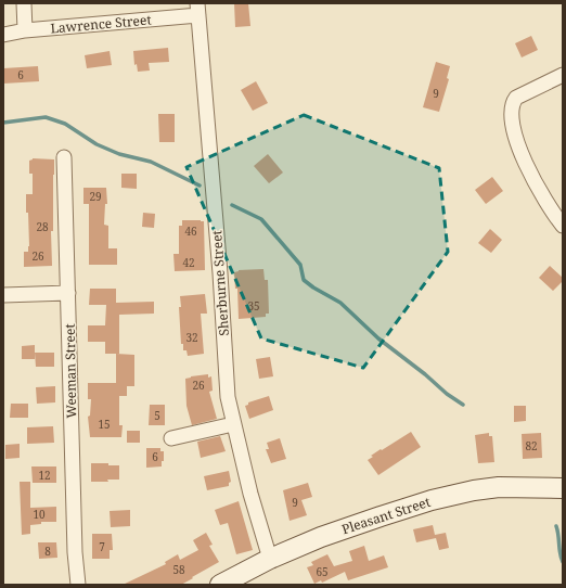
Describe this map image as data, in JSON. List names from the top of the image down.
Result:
{
  "streets": {
    "main road": ["Pleasant Street"],
    "street": ["Lawrence Street", "Sherburne Street", "Weeman Street"]
  },
  "crossings": [
    ["Lawrence Street", "Sherburne Street"],
    ["Sherburne Street", "Pleasant Street"]
  ],
  "house_numbers": [
    "6",
    "9",
    "29",
    "28",
    "46",
    "26",
    "42",
    "35",
    "32",
    "26",
    "5",
    "15",
    "82",
    "6",
    "12",
    "9",
    "10",
    "7",
    "8",
    "58",
    "65"
  ]
}
